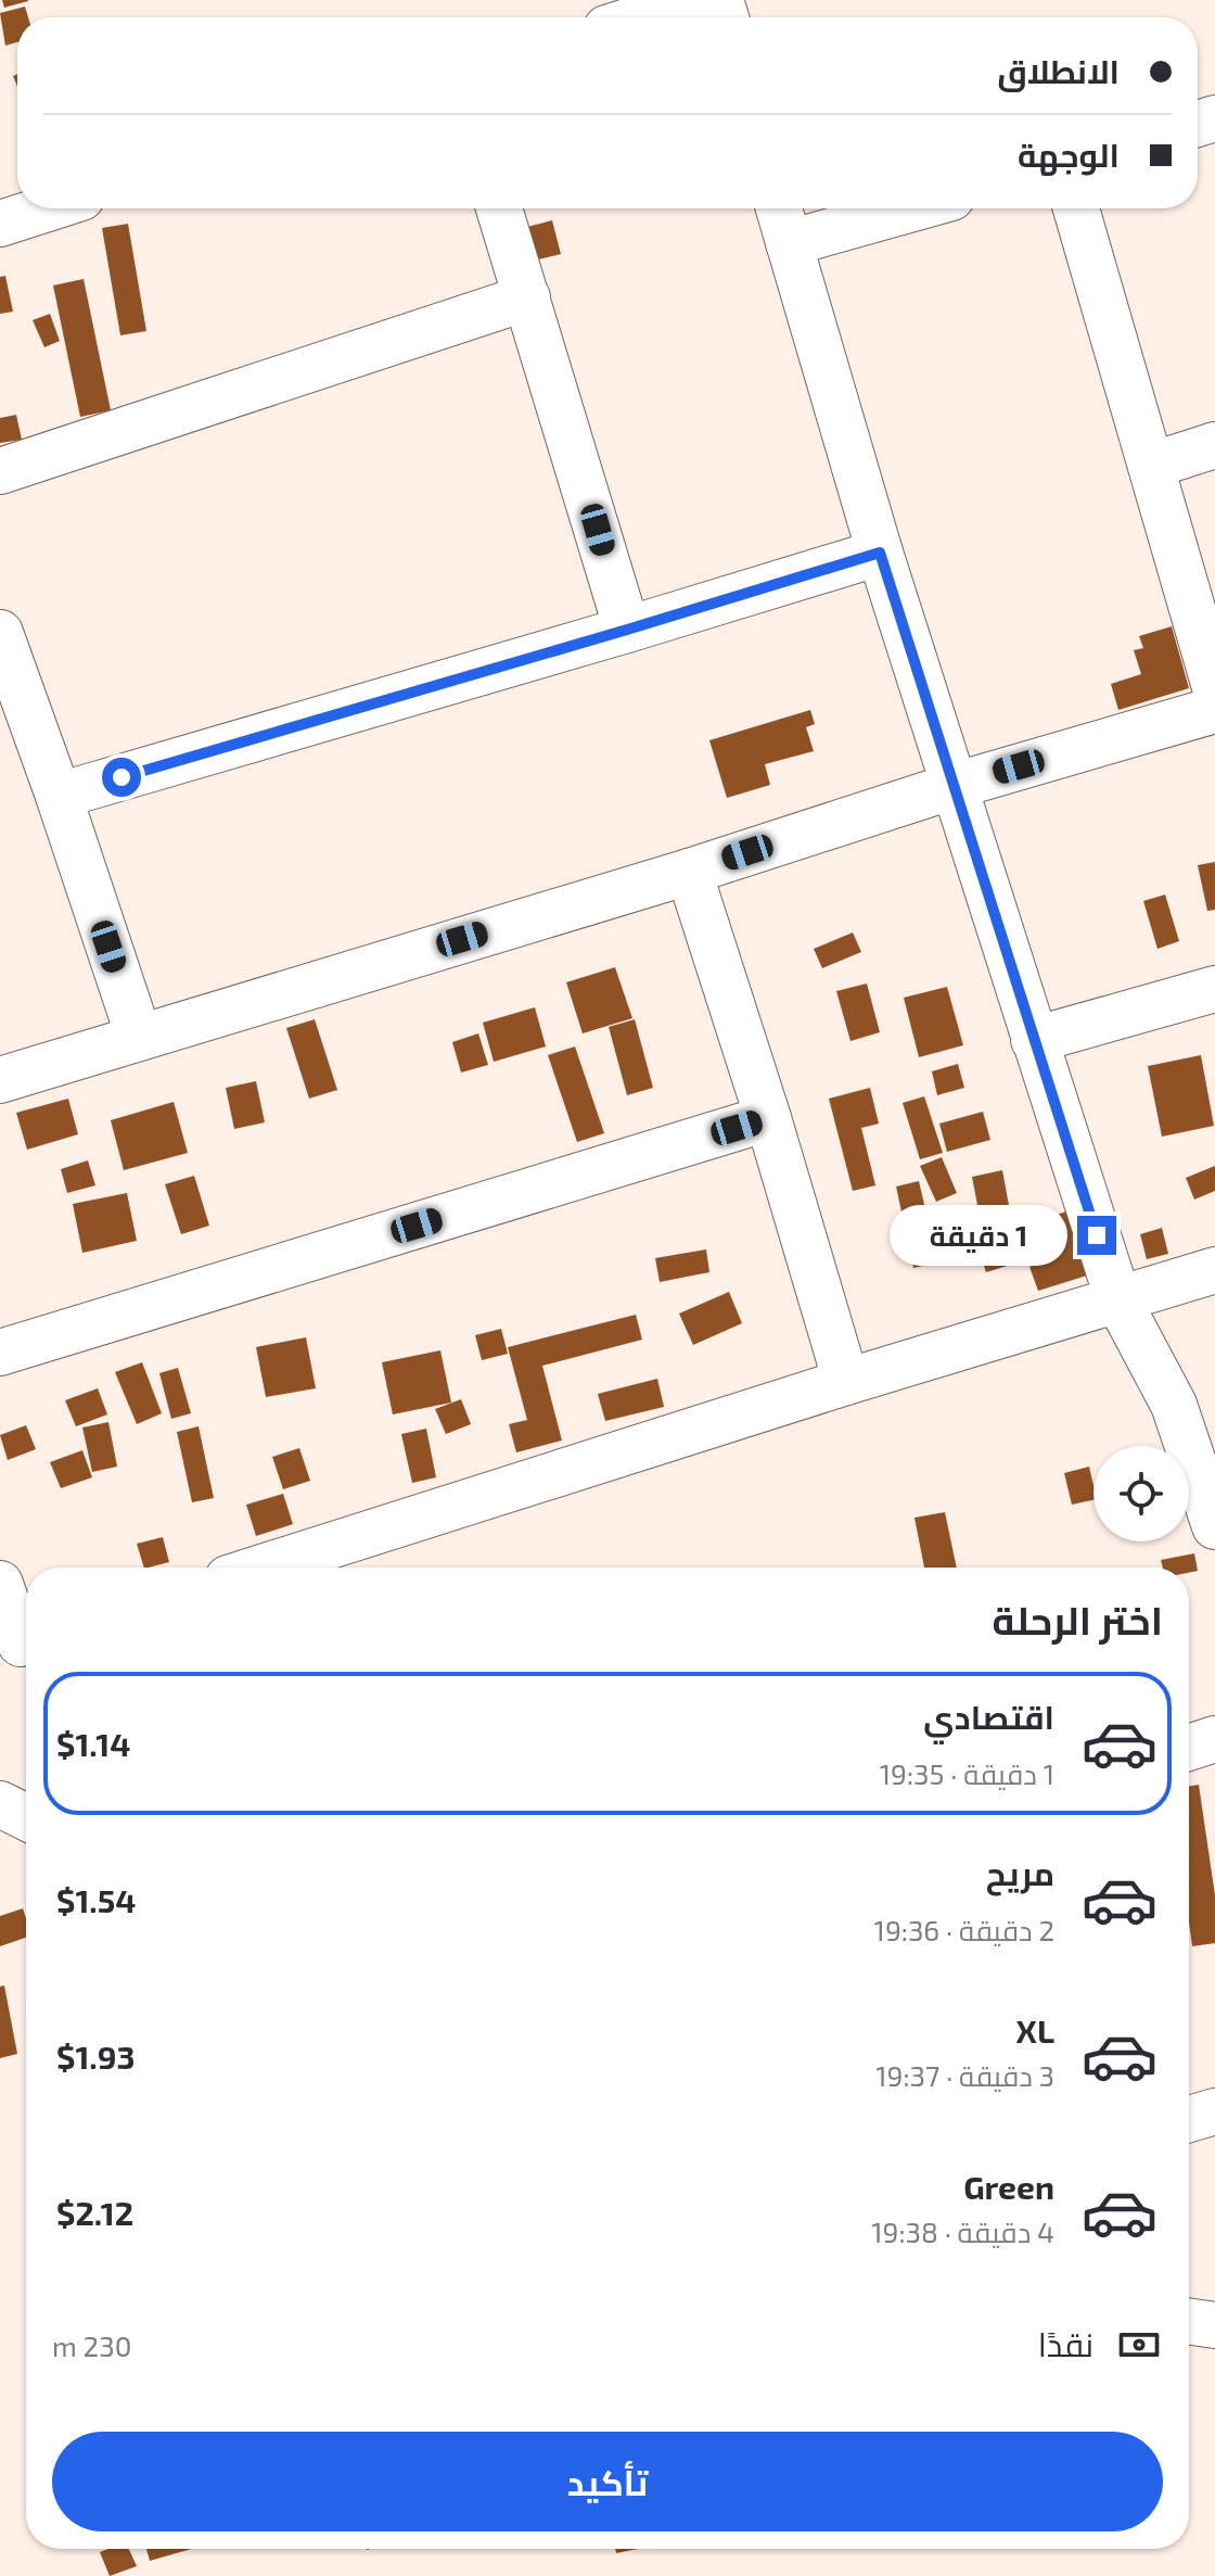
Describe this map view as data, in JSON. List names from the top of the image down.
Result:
{
  "page": {
    "banner": ["الانطلاق", "الوجهة"],
    "bubble": "1 دقيقة",
    "heading": "اختر الرحلة",
    "list": [
      {
        "name": "اقتصادي",
        "note": "1 دقيقة · 19:35",
        "value": "$1.14"
      },
      {
        "name": "مريح",
        "note": "2 دقيقة · 19:36",
        "value": "$1.54"
      },
      {
        "name": "XL",
        "note": "3 دقيقة · 19:37",
        "value": "$1.93"
      },
      {
        "name": "Green",
        "note": "4 دقيقة · 19:38",
        "value": "$2.12"
      }
    ],
    "pay": ["نقدًا", "230 m"],
    "buttons": "تأكيد"
  }
}
